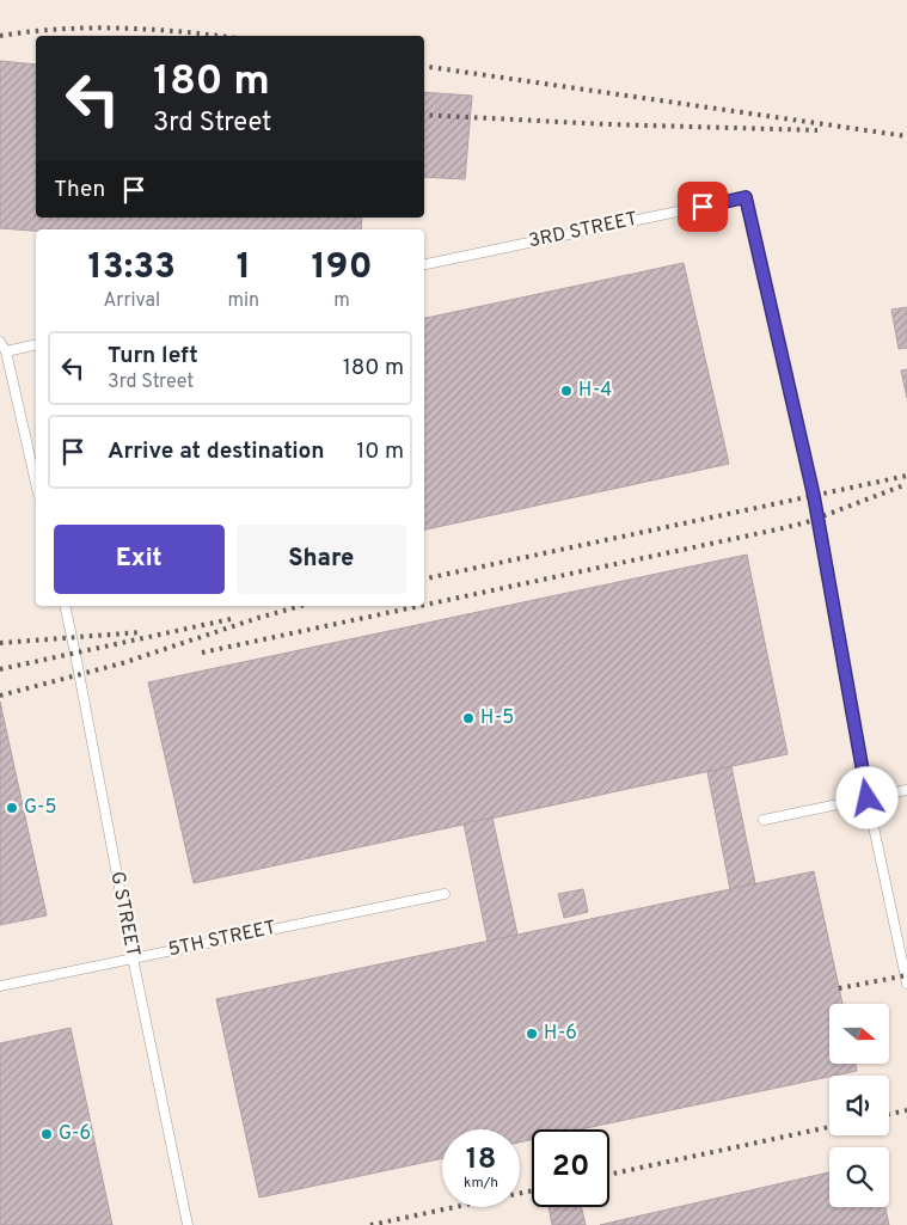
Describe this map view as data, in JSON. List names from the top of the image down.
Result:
{
  "streets": {
    "lane": ["3RD STREET", "G STREET", "5TH STREET"]
  },
  "crossings": [
    ["G STREET", "5TH STREET"]
  ],
  "places": [
    "H-4",
    "H-5",
    "G-5",
    "H-6",
    "G-6"
  ],
  "north": "right",
  "page": {
    "turn": ["180 m", "3rd Street"],
    "then": "Then",
    "eta": [
      "13:33",
      "Arrival",
      "1",
      "min",
      "190",
      "m"
    ],
    "list": [
      {
        "name": "Turn left",
        "note": "3rd Street",
        "value": "180 m"
      },
      {
        "name": "Arrive at destination",
        "value": "10 m"
      }
    ],
    "buttons": ["Exit", "Share"],
    "speed": "18 km/h",
    "limit": "20"
  }
}
